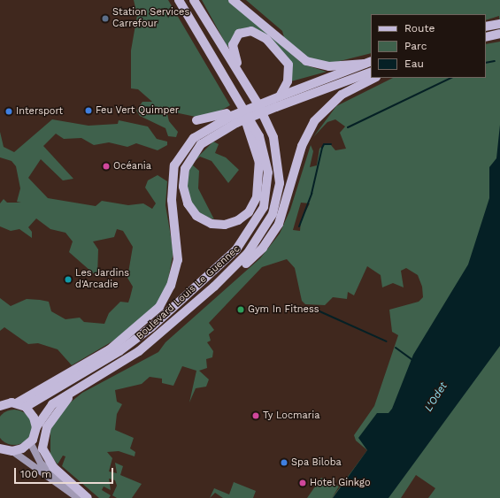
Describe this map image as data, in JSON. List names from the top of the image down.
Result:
{
  "streets": {
    "main road": ["Boulevard Louis Le Guennec"]
  },
  "water": ["L'Odet"],
  "places": [
    "Station Services Carrefour",
    "Feu Vert Quimper",
    "Intersport",
    "Océania",
    "Les Jardins d'Arcadie",
    "Gym In Fitness",
    "Ty Locmaria",
    "Spa Biloba",
    "Hotel Ginkgo"
  ],
  "legend": ["Route", "Parc", "Eau"],
  "scale_bar": "100 m"
}
